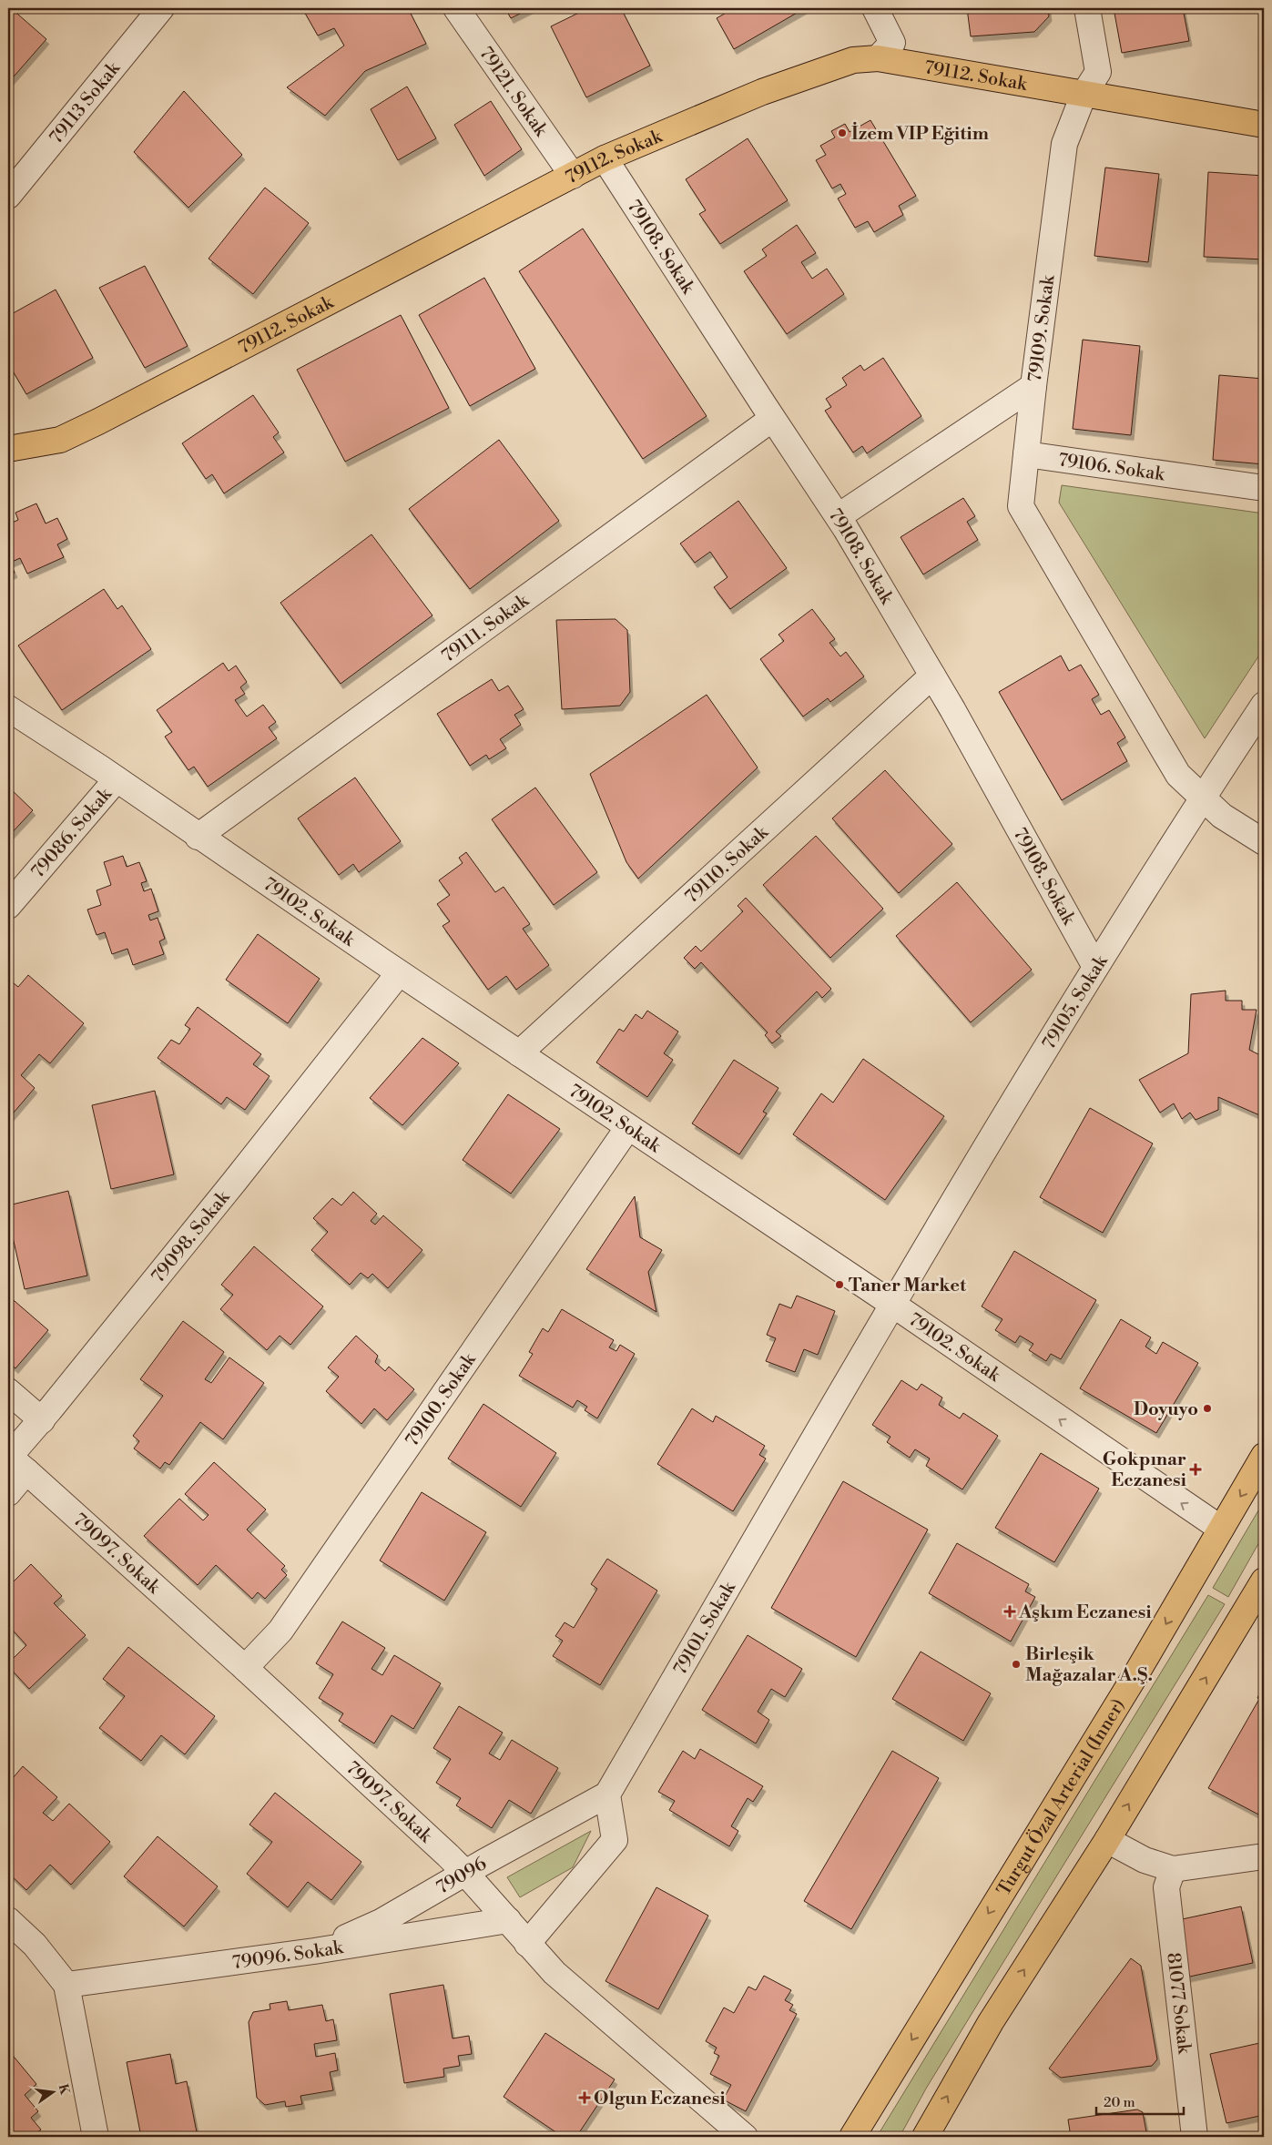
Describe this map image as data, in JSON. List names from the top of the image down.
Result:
{
  "streets": {
    "main road": ["79112. Sokak", "Turgut Özal Arterial (Inner)"],
    "street": [
      "79121. Sokak",
      "79113 Sokak",
      "79108. Sokak",
      "79109. Sokak",
      "79106. Sokak",
      "79111. Sokak",
      "79086. Sokak",
      "79110. Sokak",
      "79102. Sokak",
      "79105. Sokak",
      "79098. Sokak",
      "79100. Sokak",
      "79097. Sokak",
      "79101. Sokak",
      "79096",
      "79096. Sokak",
      "81077 Sokak"
    ]
  },
  "crossings": [
    ["79112. Sokak", "79121. Sokak"],
    ["79112. Sokak", "79108. Sokak"],
    ["79112. Sokak", "79109. Sokak"],
    ["79108. Sokak", "79109. Sokak"],
    ["79108. Sokak", "79111. Sokak"],
    ["79108. Sokak", "79110. Sokak"],
    ["79108. Sokak", "79105. Sokak"],
    ["79111. Sokak", "79102. Sokak"],
    ["79086. Sokak", "79102. Sokak"],
    ["79110. Sokak", "79102. Sokak"],
    ["79102. Sokak", "79105. Sokak"],
    ["79102. Sokak", "79098. Sokak"],
    ["79102. Sokak", "79100. Sokak"],
    ["79102. Sokak", "79101. Sokak"],
    ["79102. Sokak", "Turgut Özal Arterial (Inner)"],
    ["79105. Sokak", "79101. Sokak"],
    ["79098. Sokak", "79097. Sokak"],
    ["79100. Sokak", "79097. Sokak"],
    ["79097. Sokak", "79096"],
    ["79097. Sokak", "79096. Sokak"],
    ["79101. Sokak", "79096"],
    ["79096", "79096. Sokak"]
  ],
  "places": {
    "other": [
      "İzem VIP Eğitim",
      "Taner Market",
      "Doyuyo",
      "Birleşik Mağazalar A.Ş."
    ],
    "health": ["Gokpınar Eczanesi", "Aşkım Eczanesi", "Olgun Eczanesi"]
  },
  "scale_bar": "20 m",
  "north": "right"
}
